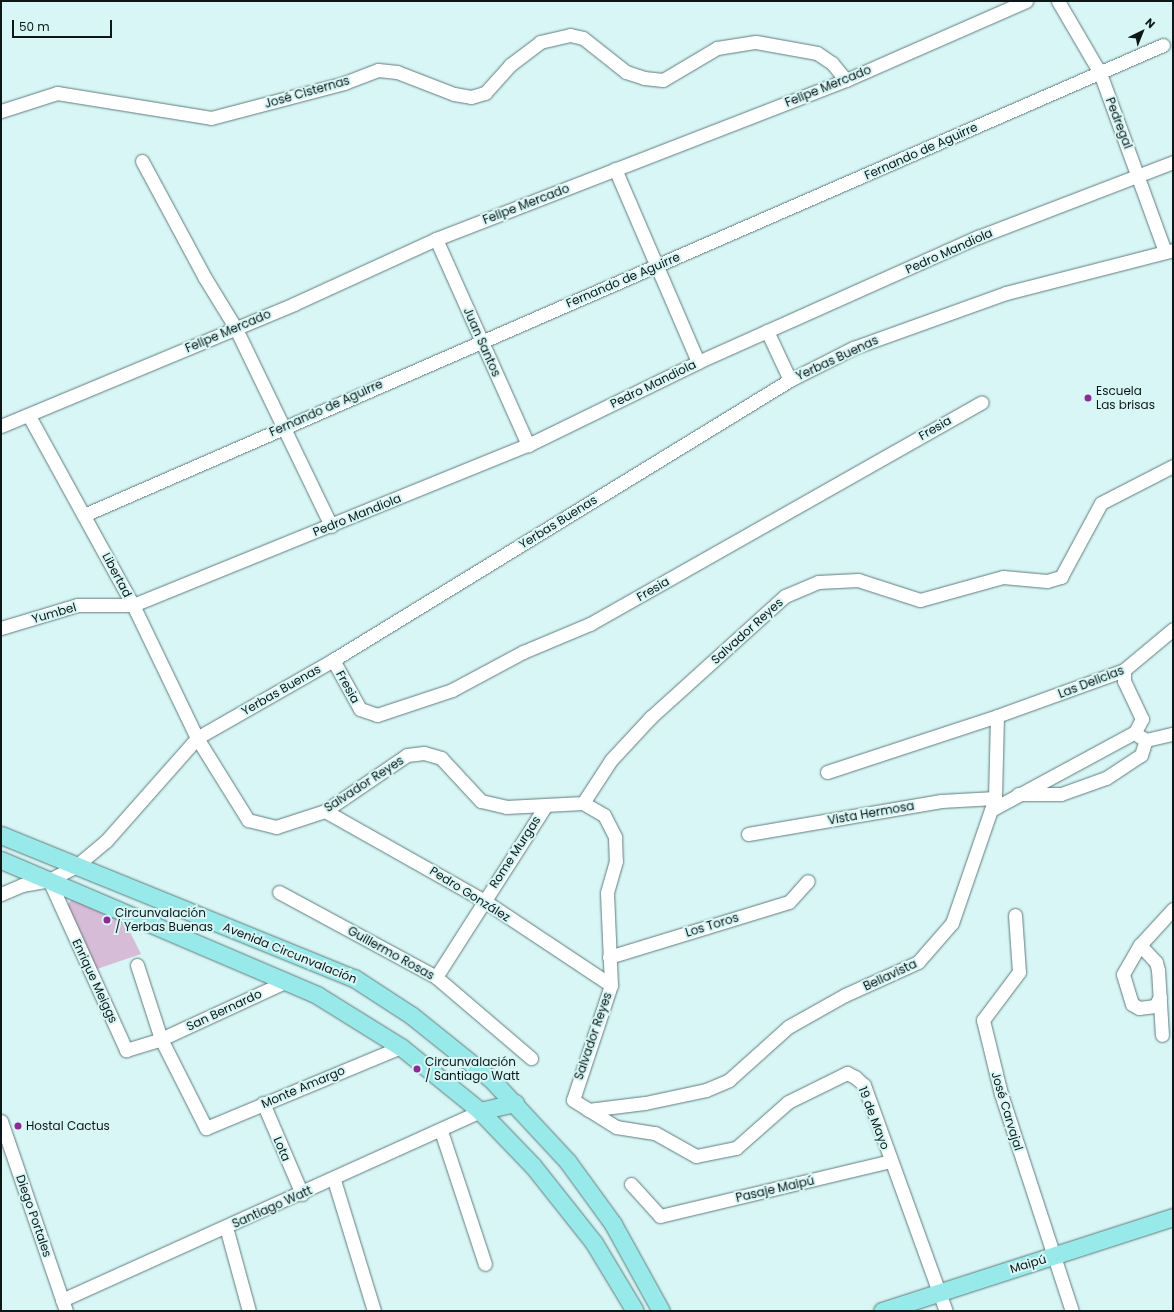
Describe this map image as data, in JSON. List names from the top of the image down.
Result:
{
  "streets": {
    "main road": ["Avenida Circunvalación", "Maipú"],
    "street": [
      "Felipe Mercado",
      "José Cisternas",
      "Pedregal",
      "Fernando de Aguirre",
      "Pedro Mandiola",
      "Juan Santos",
      "Yerbas Buenas",
      "Fresia",
      "Libertad",
      "Yumbel",
      "Salvador Reyes",
      "Las Delicias",
      "Vista Hermosa",
      "Rome Murgas",
      "Pedro González",
      "Los Toros",
      "Guillermo Rosas",
      "Bellavista",
      "Enrique Meiggs",
      "San Bernardo",
      "Monte Amargo",
      "José Carvajal",
      "19 de Mayo",
      "Lota",
      "Pasaje Maipú",
      "Santiago Watt",
      "Diego Portales"
    ]
  },
  "crossings": [
    ["Felipe Mercado", "José Cisternas"],
    ["Felipe Mercado", "Juan Santos"],
    ["Felipe Mercado", "Libertad"],
    ["Pedregal", "Fernando de Aguirre"],
    ["Pedregal", "Pedro Mandiola"],
    ["Pedregal", "Yerbas Buenas"],
    ["Fernando de Aguirre", "Juan Santos"],
    ["Fernando de Aguirre", "Libertad"],
    ["Pedro Mandiola", "Juan Santos"],
    ["Pedro Mandiola", "Libertad"],
    ["Pedro Mandiola", "Yumbel"],
    ["Yerbas Buenas", "Fresia"],
    ["Yerbas Buenas", "Libertad"],
    ["Yerbas Buenas", "Salvador Reyes"],
    ["Yerbas Buenas", "Avenida Circunvalación"],
    ["Yerbas Buenas", "Enrique Meiggs"],
    ["Libertad", "Yumbel"],
    ["Libertad", "Salvador Reyes"],
    ["Salvador Reyes", "Rome Murgas"],
    ["Salvador Reyes", "Pedro González"],
    ["Salvador Reyes", "Los Toros"],
    ["Salvador Reyes", "Bellavista"],
    ["Salvador Reyes", "19 de Mayo"],
    ["Vista Hermosa", "Bellavista"],
    ["Rome Murgas", "Pedro González"],
    ["Rome Murgas", "Guillermo Rosas"],
    ["Bellavista", "19 de Mayo"],
    ["Enrique Meiggs", "San Bernardo"],
    ["Enrique Meiggs", "Monte Amargo"],
    ["San Bernardo", "Monte Amargo"],
    ["Monte Amargo", "Lota"],
    ["José Carvajal", "Maipú"],
    ["19 de Mayo", "Pasaje Maipú"],
    ["19 de Mayo", "Maipú"],
    ["Lota", "Santiago Watt"],
    ["Santiago Watt", "Diego Portales"]
  ],
  "places": [
    "Escuela Las brisas",
    "Circunvalación / Yerbas Buenas",
    "Circunvalación / Santiago Watt",
    "Hostal Cactus"
  ],
  "scale_bar": "50 m",
  "north": "top right"
}
